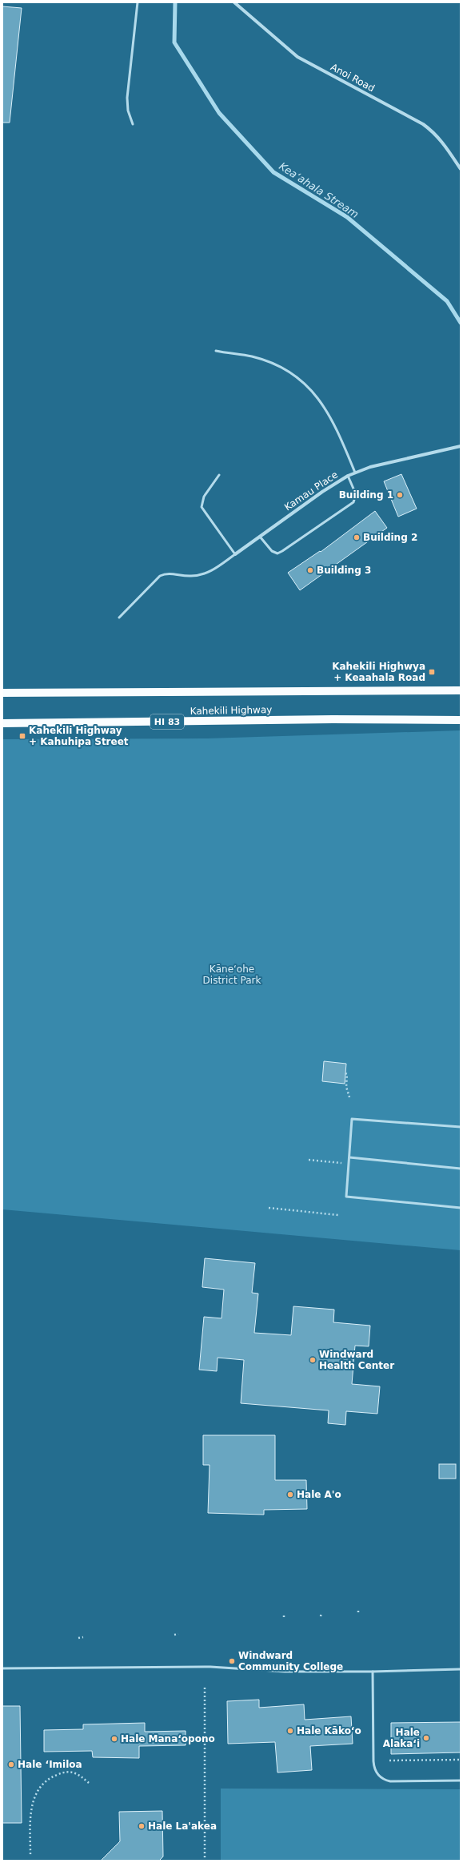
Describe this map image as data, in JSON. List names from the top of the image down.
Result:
{
  "streets": {
    "main road": ["Kahekili Highway", "HI 83"],
    "street": ["Anoi Road", "Kamau Place"]
  },
  "water": ["Keaʻahala Stream"],
  "parks": ["Kāneʻohe District Park"],
  "places": {
    "other": [
      "Building 1",
      "Building 2",
      "Building 3",
      "Windward Health Center",
      "Hale A'o",
      "Windward Community College",
      "Hale Kāko‘o",
      "Hale Alaka‘i",
      "Hale Mana‘opono",
      "Hale ‘Imiloa",
      "Hale La'akea"
    ],
    "transit": ["Kahekili Highwya + Keaahala Road", "Kahekili Highway + Kahuhipa Street"]
  }
}
